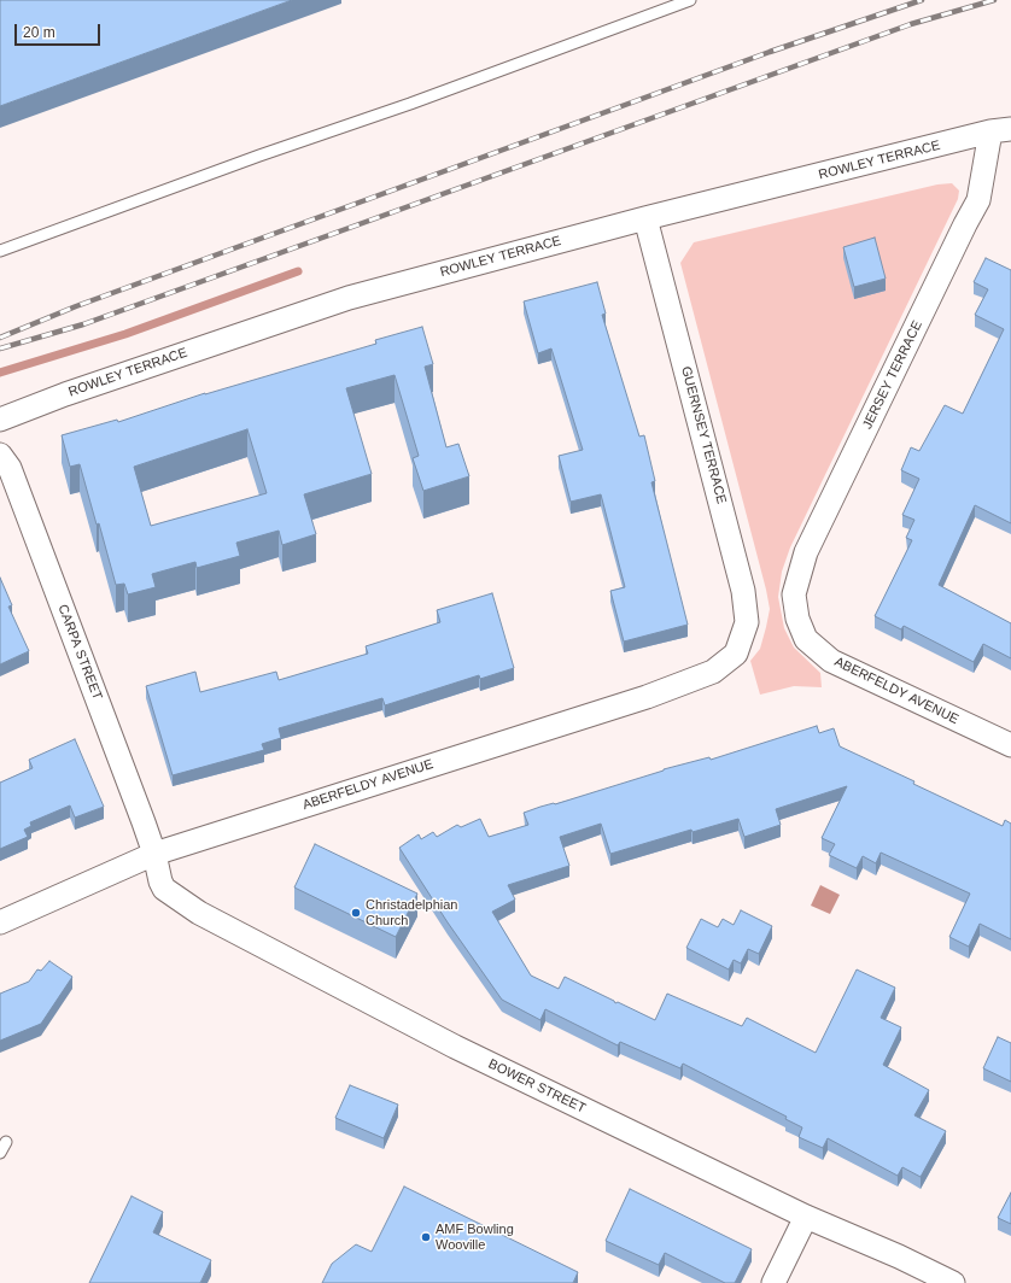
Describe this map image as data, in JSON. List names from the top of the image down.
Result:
{
  "streets": {
    "street": [
      "ROWLEY TERRACE",
      "JERSEY TERRACE",
      "GUERNSEY TERRACE",
      "CARPA STREET",
      "ABERFELDY AVENUE",
      "BOWER STREET"
    ]
  },
  "crossings": [
    ["ROWLEY TERRACE", "JERSEY TERRACE"],
    ["ROWLEY TERRACE", "GUERNSEY TERRACE"],
    ["JERSEY TERRACE", "ABERFELDY AVENUE"],
    ["GUERNSEY TERRACE", "ABERFELDY AVENUE"],
    ["CARPA STREET", "ABERFELDY AVENUE"],
    ["CARPA STREET", "BOWER STREET"],
    ["ABERFELDY AVENUE", "BOWER STREET"]
  ],
  "places": ["Christadelphian Church", "AMF Bowling Wooville"],
  "scale_bar": "20 m"
}
